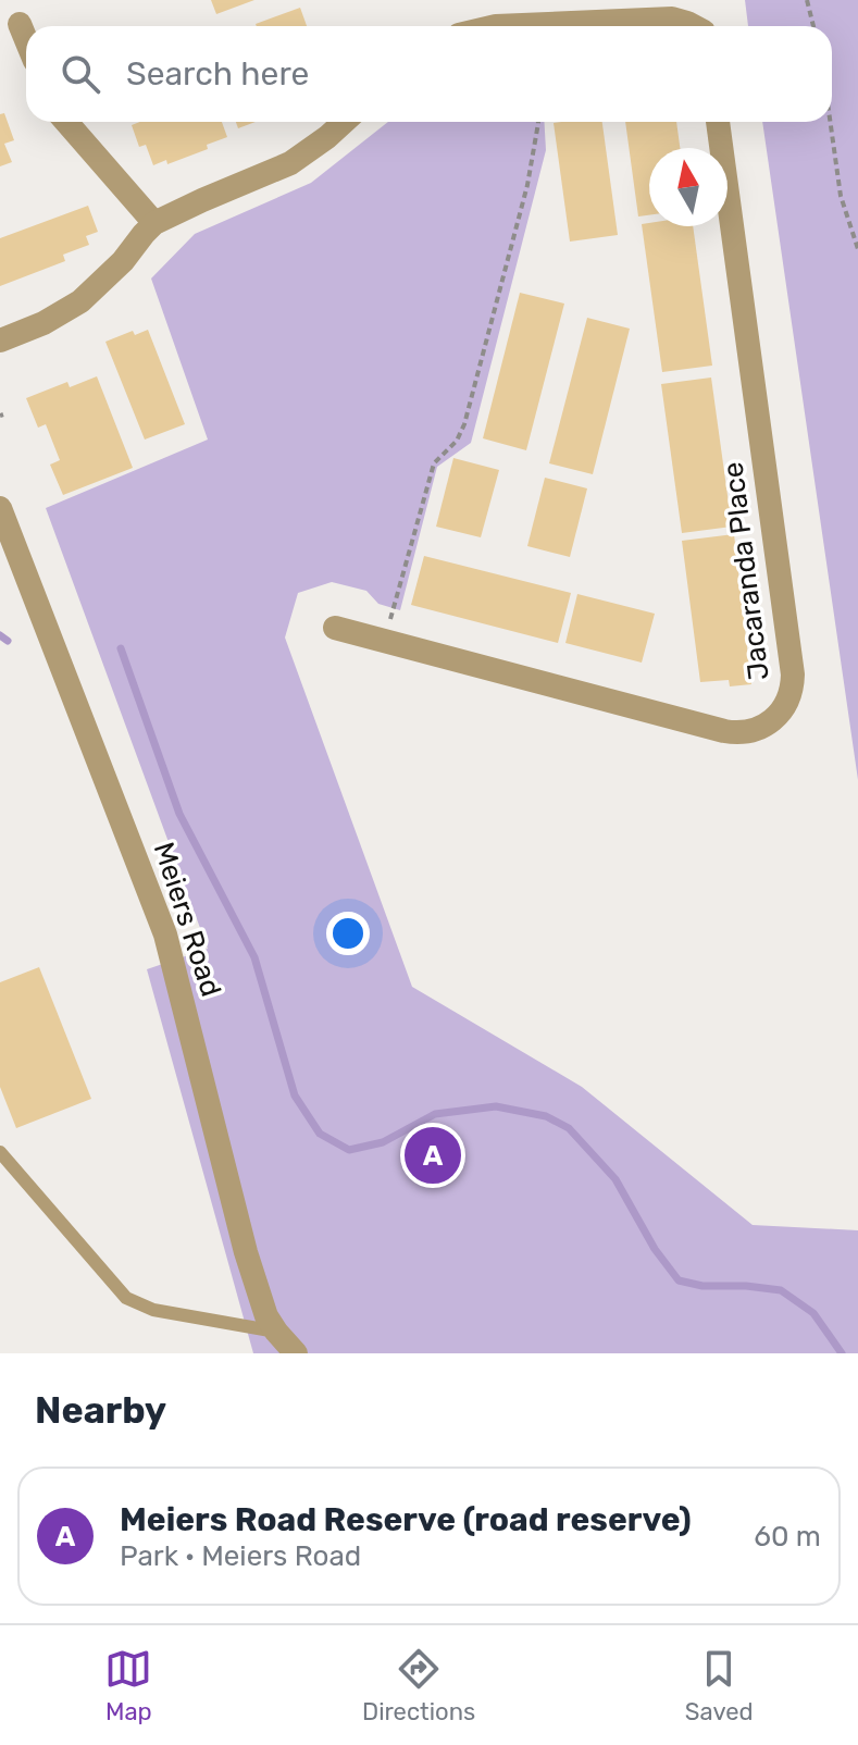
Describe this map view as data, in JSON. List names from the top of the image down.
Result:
{
  "streets": {
    "street": ["Jacaranda Place", "Meiers Road"]
  },
  "north": "top",
  "page": {
    "search": "Search here",
    "pins": "A",
    "heading": "Nearby",
    "list": [
      {
        "mark": "A",
        "name": "Meiers Road Reserve (road reserve)",
        "note": "Park · Meiers Road",
        "value": "60 m"
      }
    ],
    "nav": ["Map", "Directions", "Saved"]
  }
}
